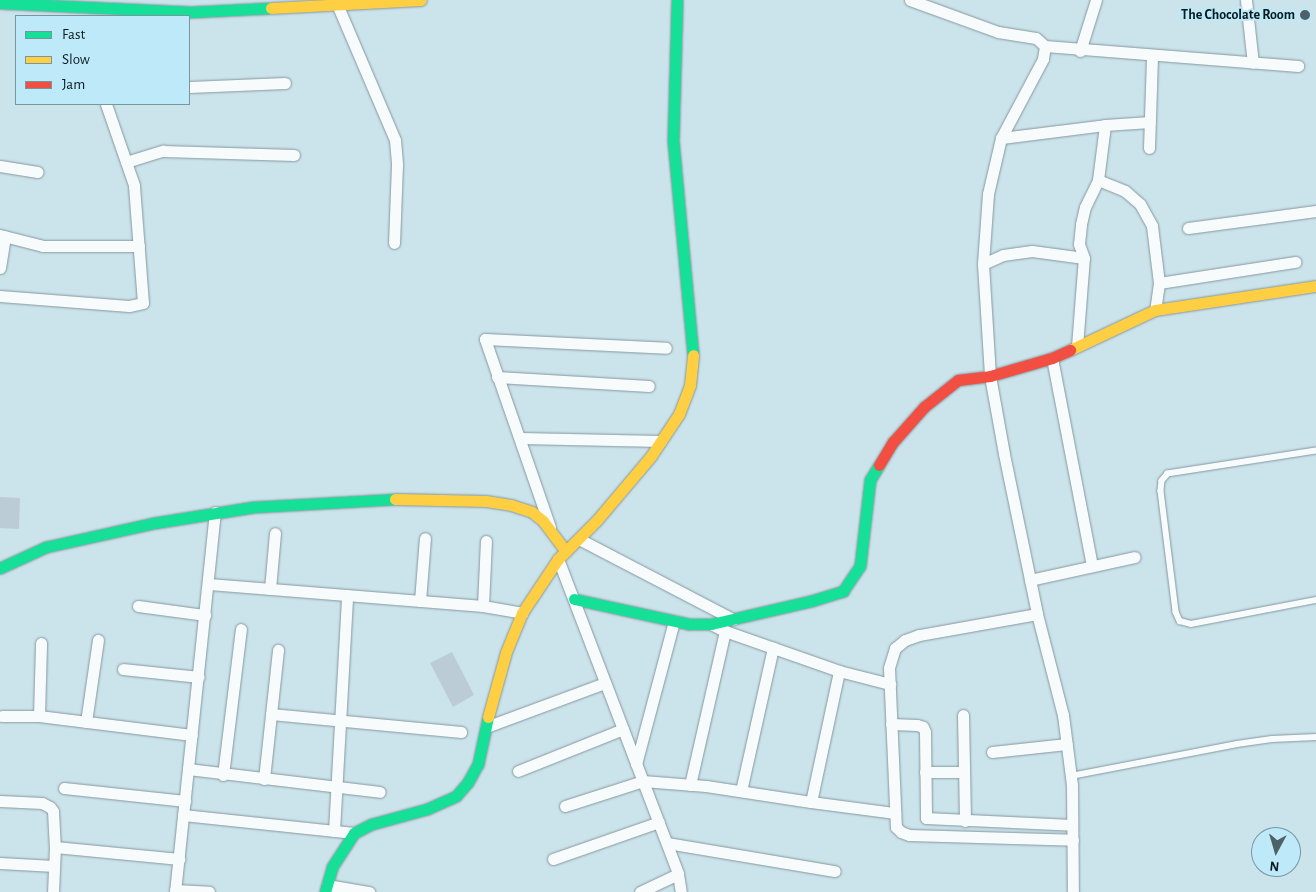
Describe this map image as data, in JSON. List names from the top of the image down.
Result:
{
  "places": ["The Chocolate Room"],
  "legend": ["Fast", "Slow", "Jam"],
  "north": "bottom"
}
